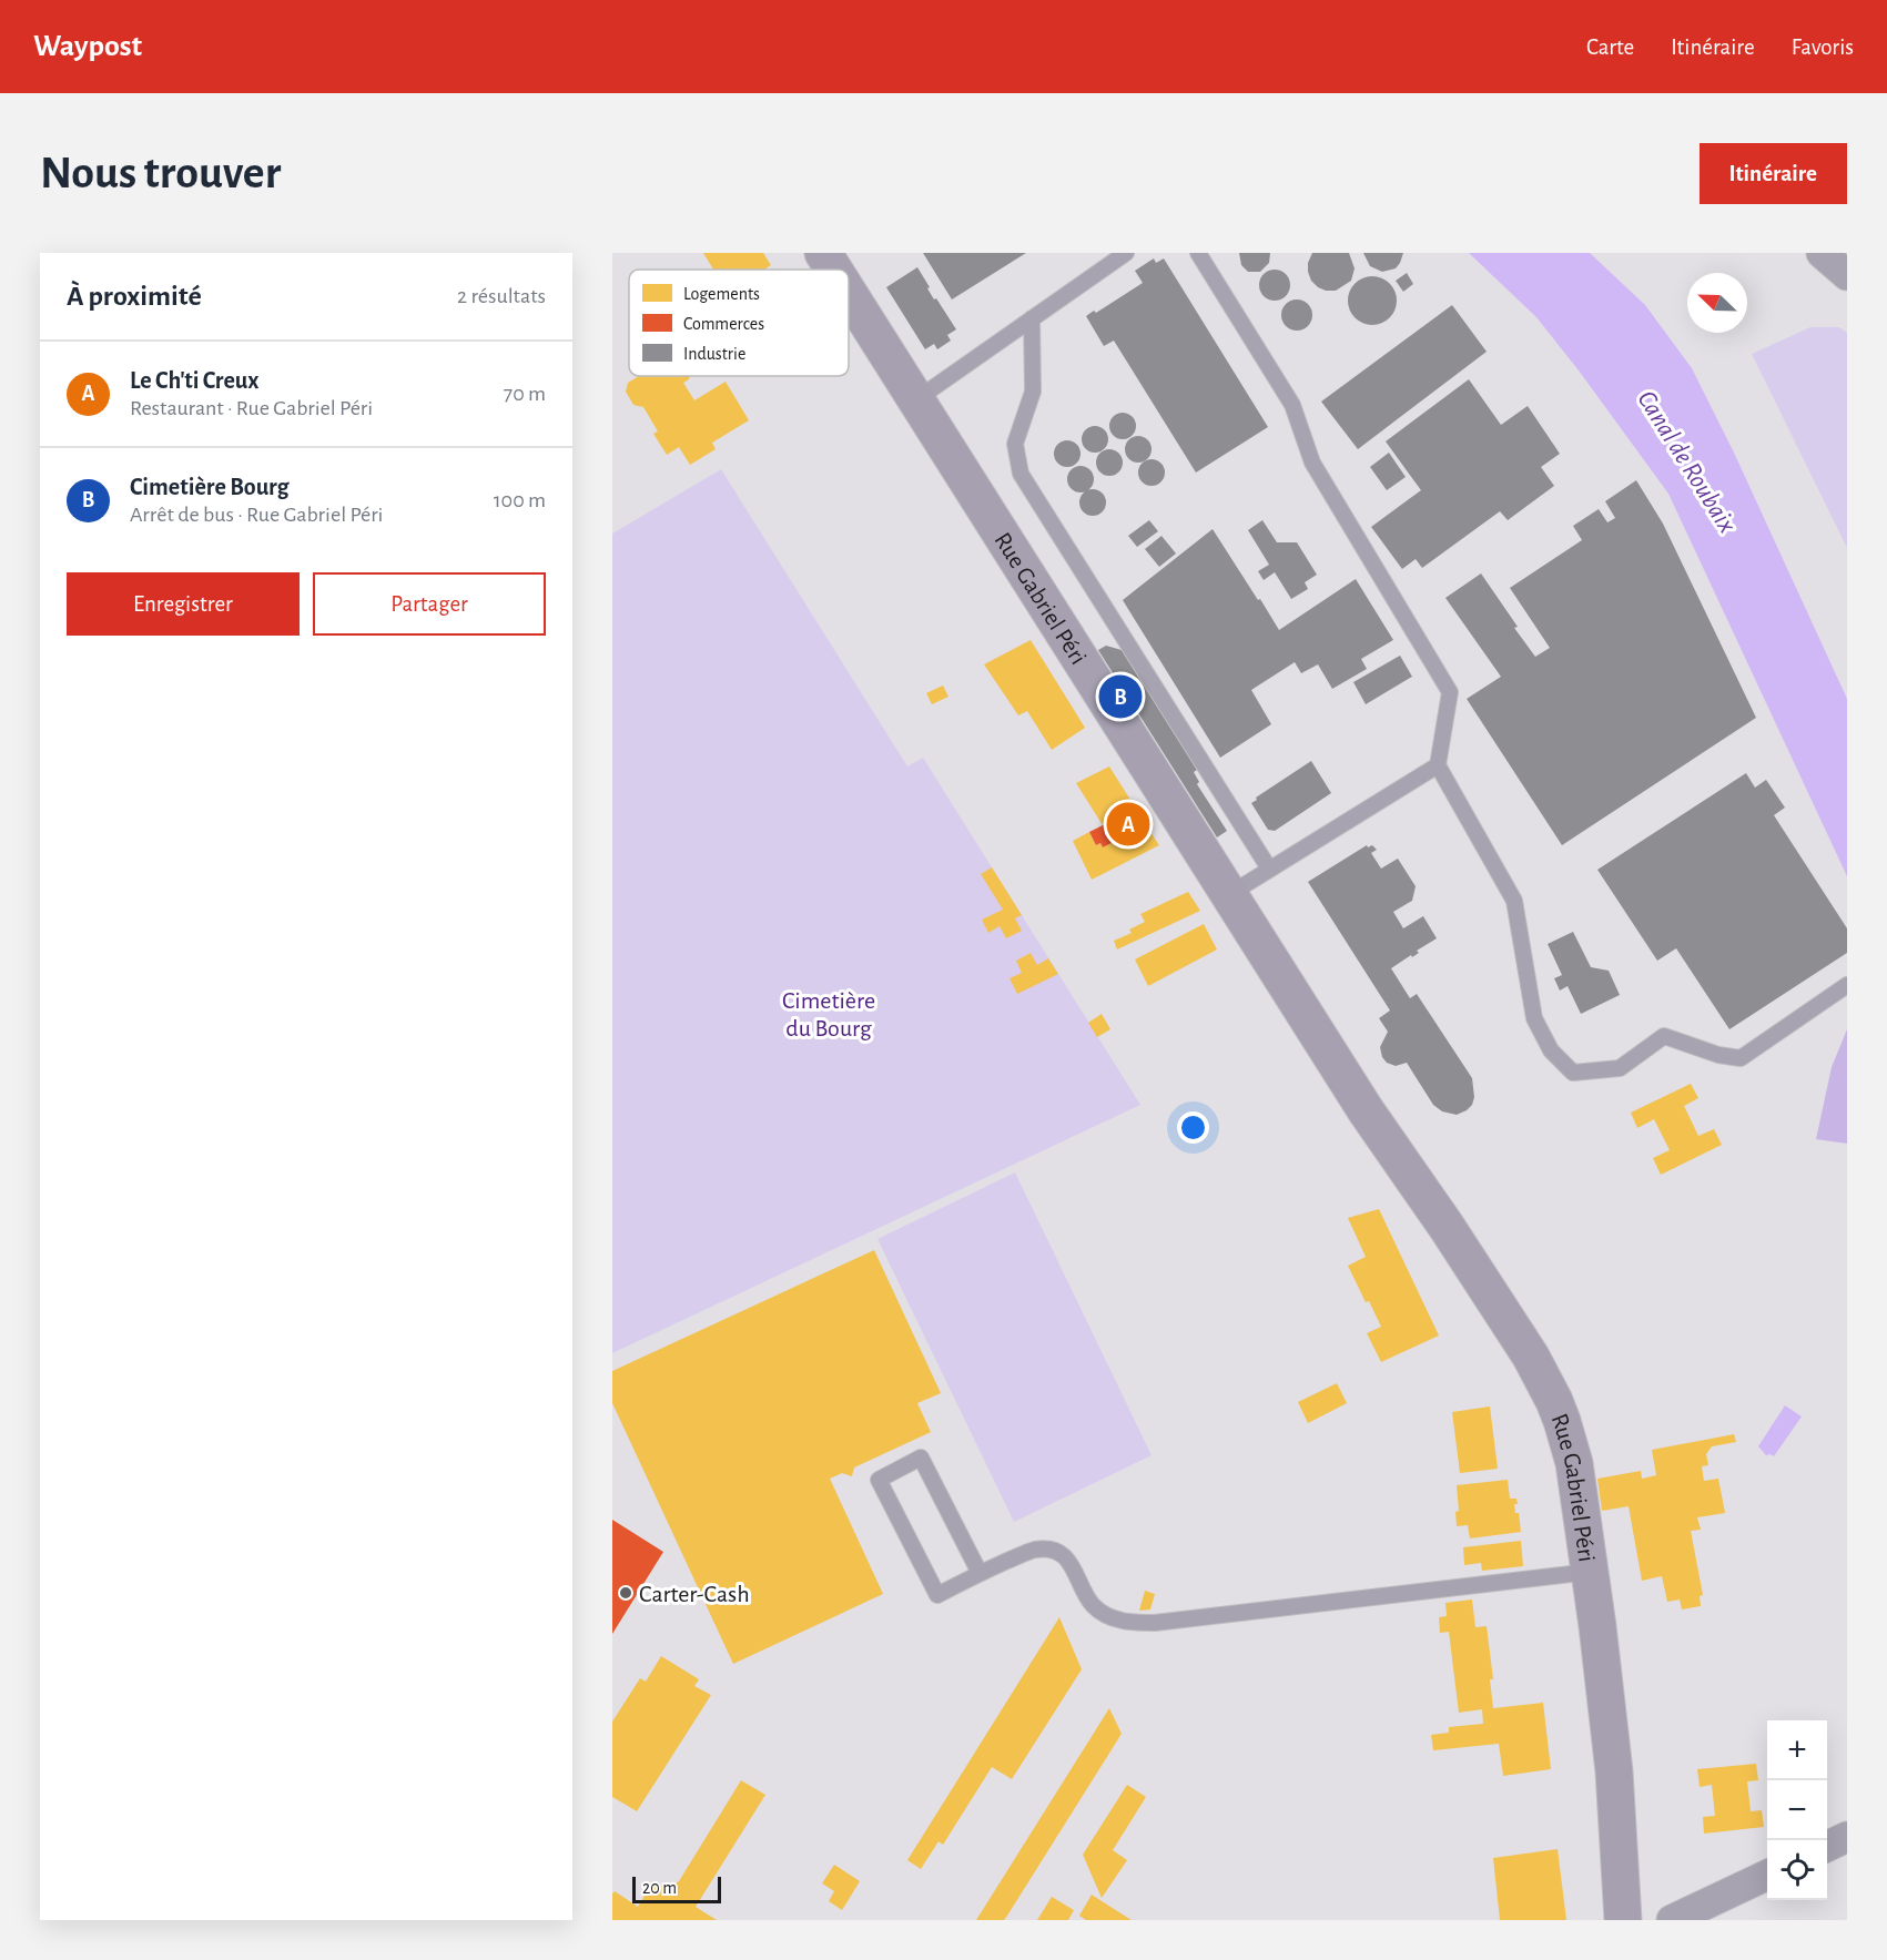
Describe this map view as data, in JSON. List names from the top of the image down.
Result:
{
  "streets": {
    "main road": ["Rue Gabriel Péri"]
  },
  "water": ["Canal de Roubaix"],
  "parks": ["Cimetière du Bourg"],
  "places": ["Carter-Cash"],
  "legend": ["Logements", "Commerces", "Industrie"],
  "scale_bar": "20 m",
  "north": "top left",
  "page": {
    "header": "Waypost",
    "nav": ["Carte", "Itinéraire", "Favoris"],
    "buttons": [
      "Itinéraire",
      ["Enregistrer", "Partager"]
    ],
    "title": "Nous trouver",
    "heading": ["À proximité", "2 résultats"],
    "list": [
      {
        "mark": "A",
        "name": "Le Ch'ti Creux",
        "note": "Restaurant · Rue Gabriel Péri",
        "value": "70 m"
      },
      {
        "mark": "B",
        "name": "Cimetière Bourg",
        "note": "Arrêt de bus · Rue Gabriel Péri",
        "value": "100 m"
      }
    ],
    "pins": ["B", "A"],
    "map_buttons": ["+", "−"],
    "scale": "20 m"
  }
}
